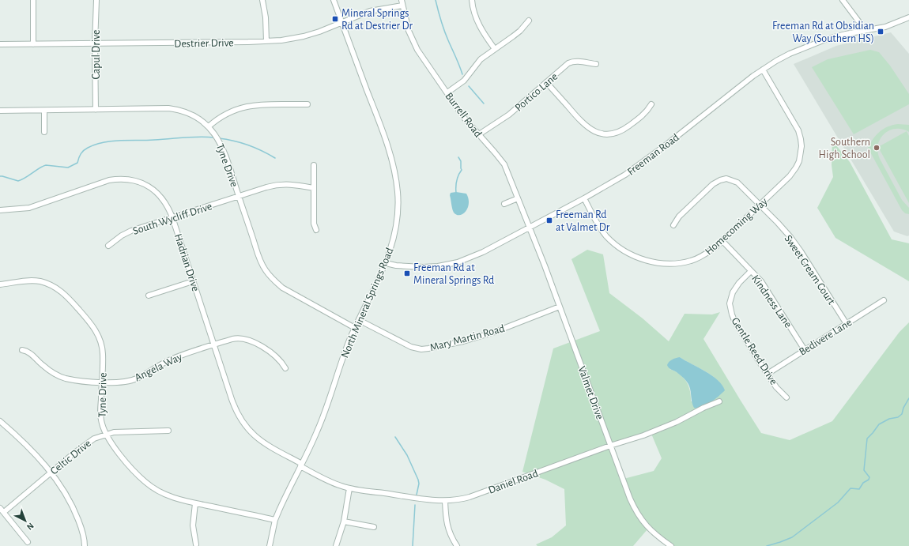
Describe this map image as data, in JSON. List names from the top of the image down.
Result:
{
  "streets": {
    "street": [
      "Destrier Drive",
      "Capul Drive",
      "Portico Lane",
      "Burrell Road",
      "Freeman Road",
      "Tyne Drive",
      "South Wycliff Drive",
      "Homecoming Way",
      "Hadrian Drive",
      "Sweet Cream Court",
      "Kindness Lane",
      "North Mineral Springs Road",
      "Bedivere Lane",
      "Mary Martin Road",
      "Gentle Reed Drive",
      "Angela Way",
      "Valmet Drive",
      "Celtic Drive",
      "Daniel Road"
    ]
  },
  "crossings": [
    ["Destrier Drive", "Capul Drive"],
    ["Destrier Drive", "Burrell Road"],
    ["Destrier Drive", "North Mineral Springs Road"],
    ["Capul Drive", "Tyne Drive"],
    ["Portico Lane", "Burrell Road"],
    ["Burrell Road", "Freeman Road"],
    ["Burrell Road", "Valmet Drive"],
    ["Freeman Road", "Homecoming Way"],
    ["Freeman Road", "North Mineral Springs Road"],
    ["Freeman Road", "Valmet Drive"],
    ["Tyne Drive", "South Wycliff Drive"],
    ["Tyne Drive", "North Mineral Springs Road"],
    ["Tyne Drive", "Angela Way"],
    ["Tyne Drive", "Celtic Drive"],
    ["South Wycliff Drive", "Hadrian Drive"],
    ["Homecoming Way", "Sweet Cream Court"],
    ["Homecoming Way", "Kindness Lane"],
    ["Hadrian Drive", "North Mineral Springs Road"],
    ["Hadrian Drive", "Angela Way"],
    ["Hadrian Drive", "Daniel Road"],
    ["Sweet Cream Court", "Bedivere Lane"],
    ["Kindness Lane", "Bedivere Lane"],
    ["Kindness Lane", "Gentle Reed Drive"],
    ["North Mineral Springs Road", "Mary Martin Road"],
    ["North Mineral Springs Road", "Daniel Road"],
    ["Bedivere Lane", "Gentle Reed Drive"],
    ["Mary Martin Road", "Valmet Drive"],
    ["Valmet Drive", "Daniel Road"]
  ],
  "places": {
    "transit": [
      "Mineral Springs Rd at Destrier Dr",
      "Freeman Rd at Obsidian Way (Southern HS)",
      "Freeman Rd at Valmet Dr",
      "Freeman Rd at Mineral Springs Rd"
    ],
    "other": ["Southern High School"]
  },
  "north": "bottom right"
}
